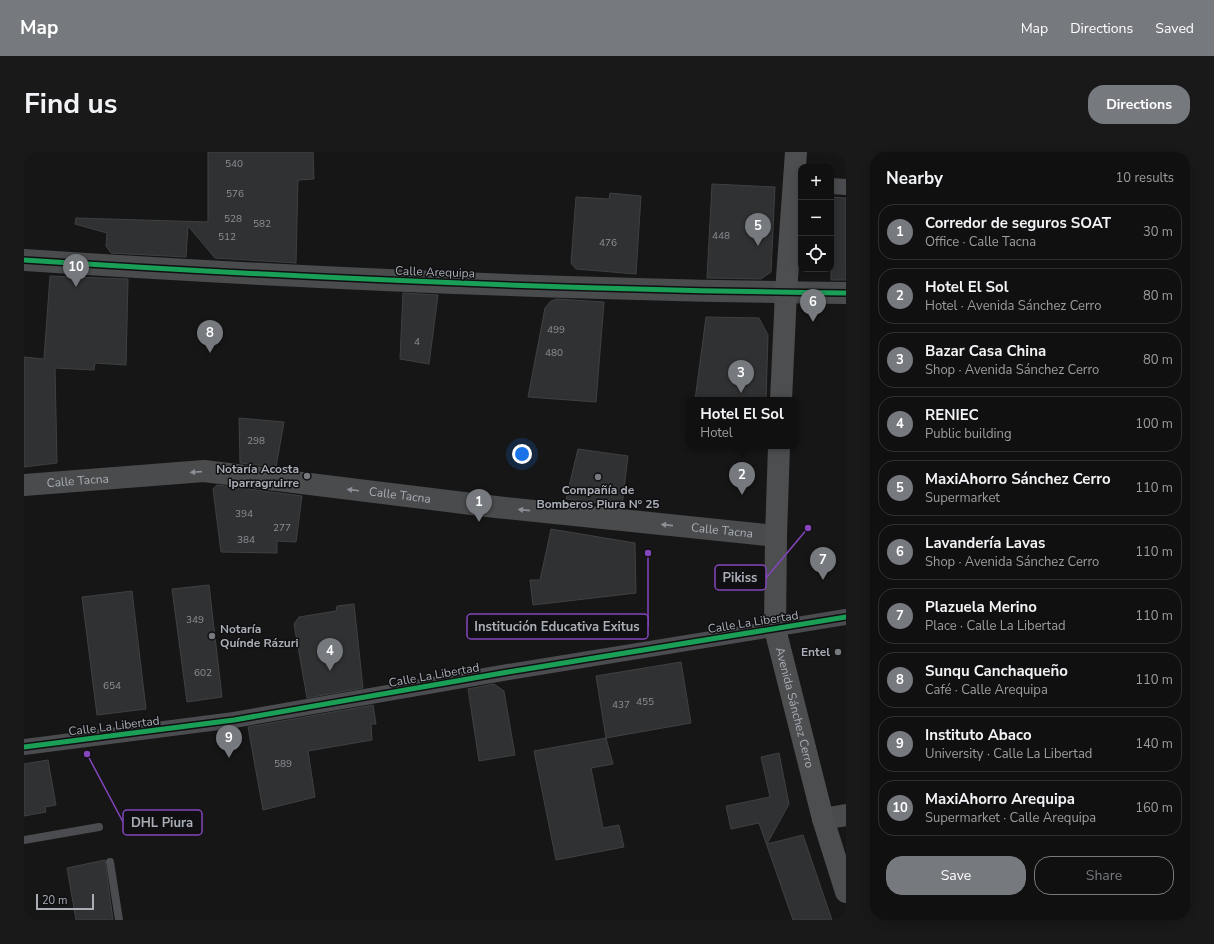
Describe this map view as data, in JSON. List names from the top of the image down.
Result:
{
  "streets": {
    "main road": ["Avenida Sánchez Cerro"],
    "street": ["Calle Arequipa", "Calle Tacna", "Calle La Libertad"]
  },
  "crossings": [
    ["Calle Tacna", "Avenida Sánchez Cerro"],
    ["Calle La Libertad", "Avenida Sánchez Cerro"]
  ],
  "one_way": ["Calle Tacna"],
  "places": [
    "Notaría Acosta Iparragruirre",
    "Compañía de Bomberos Piura Nº 25",
    "Pikiss",
    "Institución Educativa Exitus",
    "Notaría Quínde Rázuri",
    "Entel",
    "DHL Piura"
  ],
  "house_numbers": [
    "540",
    "576",
    "528",
    "582",
    "448",
    "512",
    "476",
    "499",
    "4",
    "480",
    "298",
    "394",
    "277",
    "384",
    "349",
    "602",
    "654",
    "455",
    "437",
    "589"
  ],
  "scale_bar": "20 m",
  "page": {
    "header": "Map",
    "nav": ["Map", "Directions", "Saved"],
    "title": "Find us",
    "buttons": [
      "Directions",
      ["Save", "Share"]
    ],
    "heading": ["Nearby", "10 results"],
    "map_buttons": ["+", "−"],
    "list": [
      {
        "mark": "1",
        "name": "Corredor de seguros SOAT",
        "note": "Office · Calle Tacna",
        "value": "30 m"
      },
      {
        "mark": "2",
        "name": "Hotel El Sol",
        "note": "Hotel · Avenida Sánchez Cerro",
        "value": "80 m"
      },
      {
        "mark": "3",
        "name": "Bazar Casa China",
        "note": "Shop · Avenida Sánchez Cerro",
        "value": "80 m"
      },
      {
        "mark": "4",
        "name": "RENIEC",
        "note": "Public building",
        "value": "100 m"
      },
      {
        "mark": "5",
        "name": "MaxiAhorro Sánchez Cerro",
        "note": "Supermarket",
        "value": "110 m"
      },
      {
        "mark": "6",
        "name": "Lavandería Lavas",
        "note": "Shop · Avenida Sánchez Cerro",
        "value": "110 m"
      },
      {
        "mark": "7",
        "name": "Plazuela Merino",
        "note": "Place · Calle La Libertad",
        "value": "110 m"
      },
      {
        "mark": "8",
        "name": "Sunqu Canchaqueño",
        "note": "Café · Calle Arequipa",
        "value": "110 m"
      },
      {
        "mark": "9",
        "name": "Instituto Abaco",
        "note": "University · Calle La Libertad",
        "value": "140 m"
      },
      {
        "mark": "10",
        "name": "MaxiAhorro Arequipa",
        "note": "Supermarket · Calle Arequipa",
        "value": "160 m"
      }
    ],
    "pins": [
      "5",
      "10",
      "6",
      "8",
      "3",
      "2",
      "1",
      "7",
      "4",
      "9"
    ],
    "popup": ["Hotel El Sol", "Hotel"],
    "scale": "20 m"
  }
}
